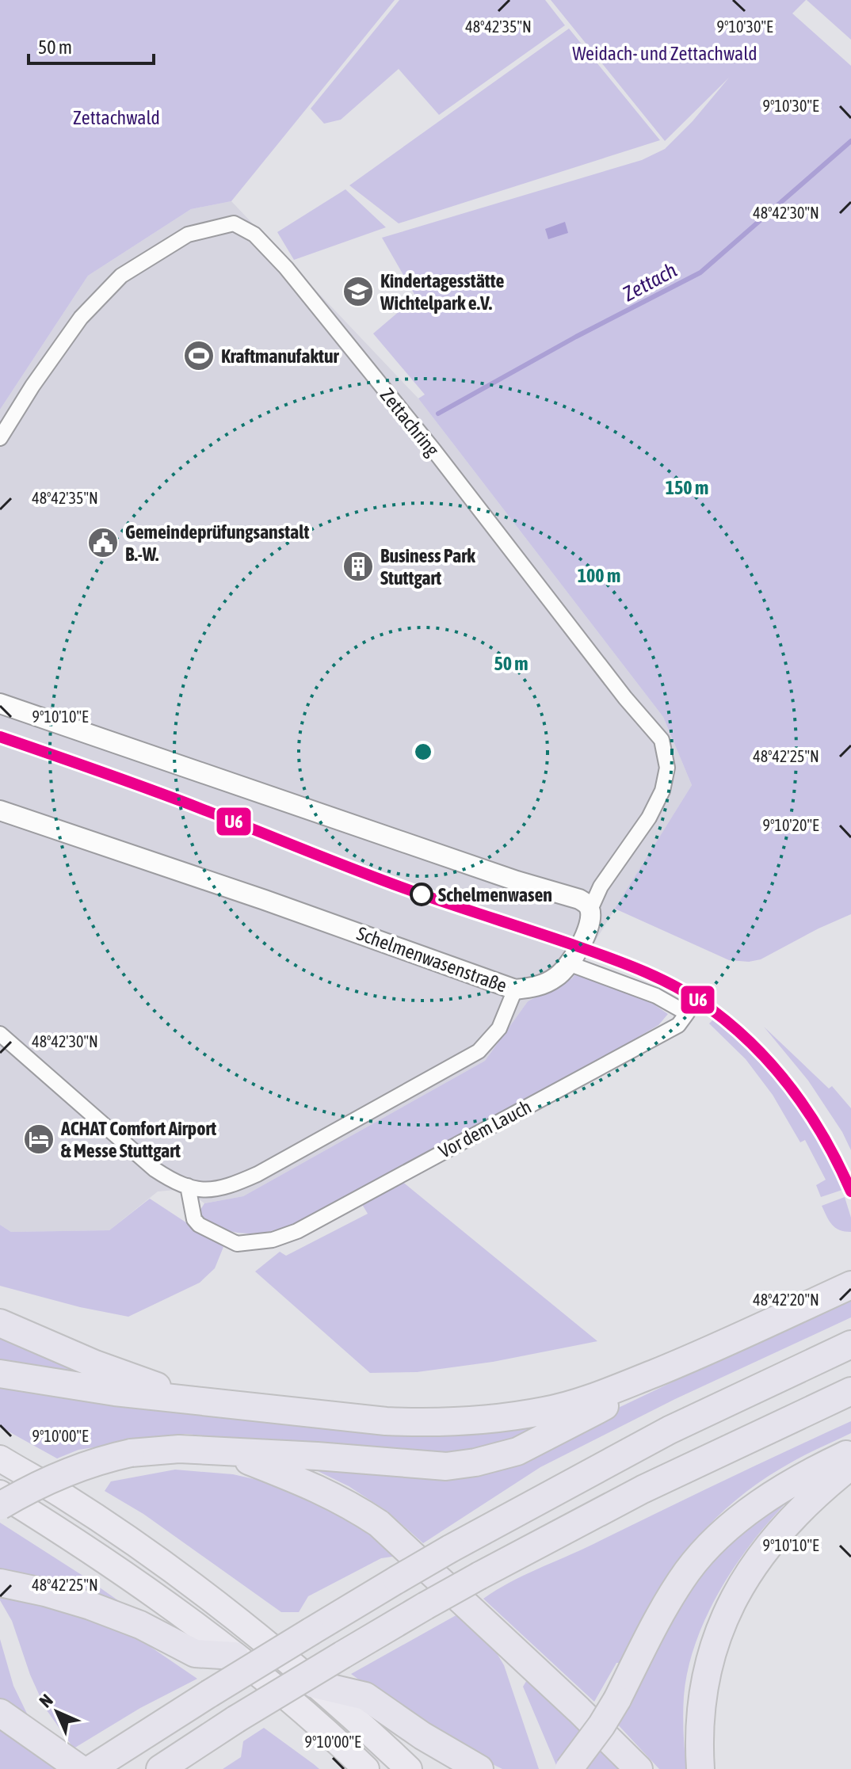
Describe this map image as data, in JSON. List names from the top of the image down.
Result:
{
  "streets": {
    "street": ["Zettachring", "Schelmenwasenstraße", "Vor dem Lauch"]
  },
  "crossings": [
    ["Zettachring", "Schelmenwasenstraße"],
    ["Schelmenwasenstraße", "Vor dem Lauch"]
  ],
  "water": ["Zettach"],
  "parks": ["Weidach- und Zettachwald", "Zettachwald"],
  "places": {
    "school or university": ["Kindertagesstätte Wichtelpark e.V."],
    "sports": ["Kraftmanufaktur"],
    "public building": ["Gemeindeprüfungsanstalt B.-W."],
    "building": ["Business Park Stuttgart"],
    "other": ["Schelmenwasen"],
    "hotel": ["ACHAT Comfort Airport & Messe Stuttgart"]
  },
  "lines": ["transit line U6"],
  "scale_bar": "50 m",
  "north": "top left",
  "coordinates": [
    "9°10'30\"E",
    "48°42'35\"N",
    "48°42'30\"N",
    "9°10'10\"E",
    "48°42'25\"N",
    "9°10'20\"E",
    "48°42'20\"N",
    "9°10'00\"E"
  ],
  "rings": ["150 m", "100 m", "50 m"]
}
